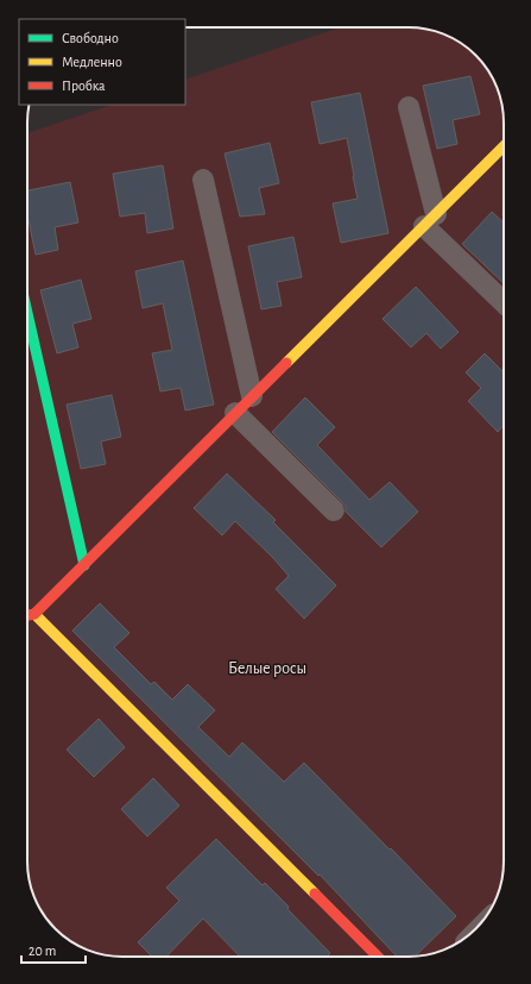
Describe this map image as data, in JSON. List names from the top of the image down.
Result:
{
  "parks": ["Белые росы"],
  "legend": ["Свободно", "Медленно", "Пробка"],
  "scale_bar": "20 m"
}
